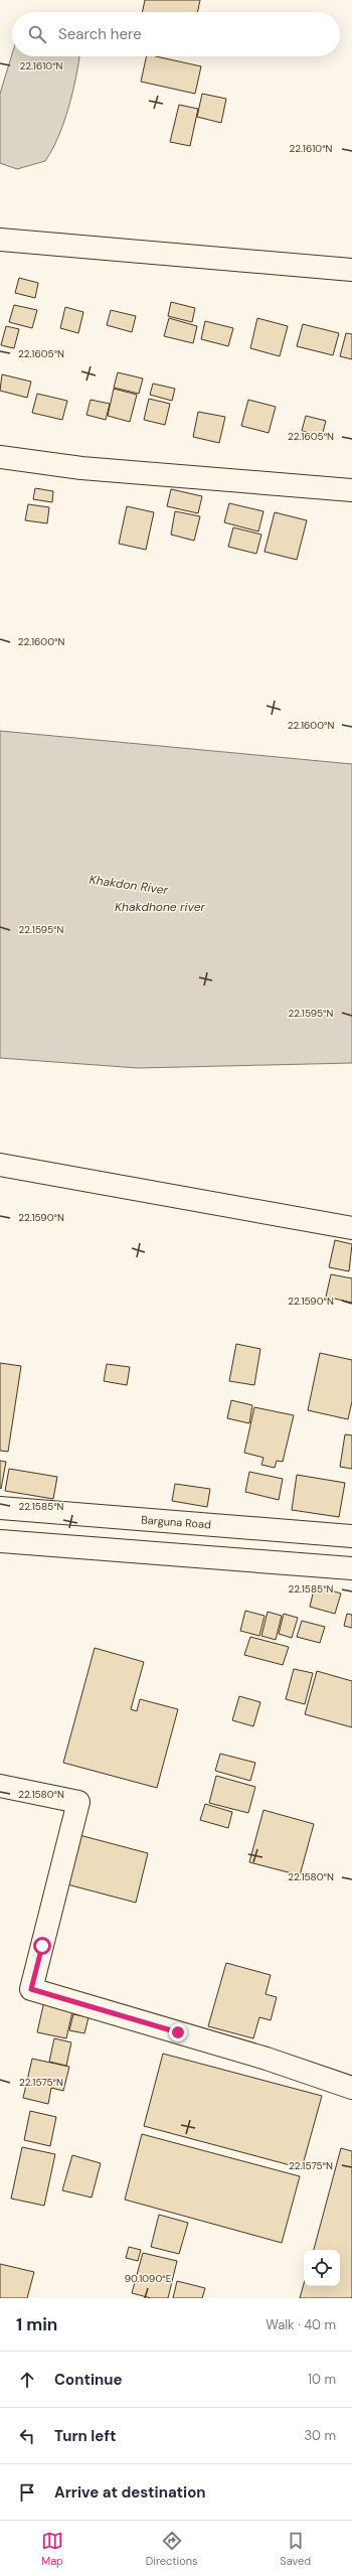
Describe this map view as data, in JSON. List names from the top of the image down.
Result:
{
  "streets": {
    "street": ["Barguna Road"]
  },
  "water": ["Khakdon River", "Khakdhone river"],
  "page": {
    "search": "Search here",
    "heading": ["1 min", "Walk · 40 m"],
    "list": [
      ["Continue", "10 m"],
      ["Turn left", "30 m"],
      "Arrive at destination"
    ],
    "nav": ["Map", "Directions", "Saved"]
  },
  "coordinates": [
    "22.1610°N",
    "22.1605°N",
    "22.1600°N",
    "22.1595°N",
    "22.1590°N",
    "22.1585°N",
    "22.1580°N",
    "22.1575°N",
    "90.1090°E"
  ]
}
